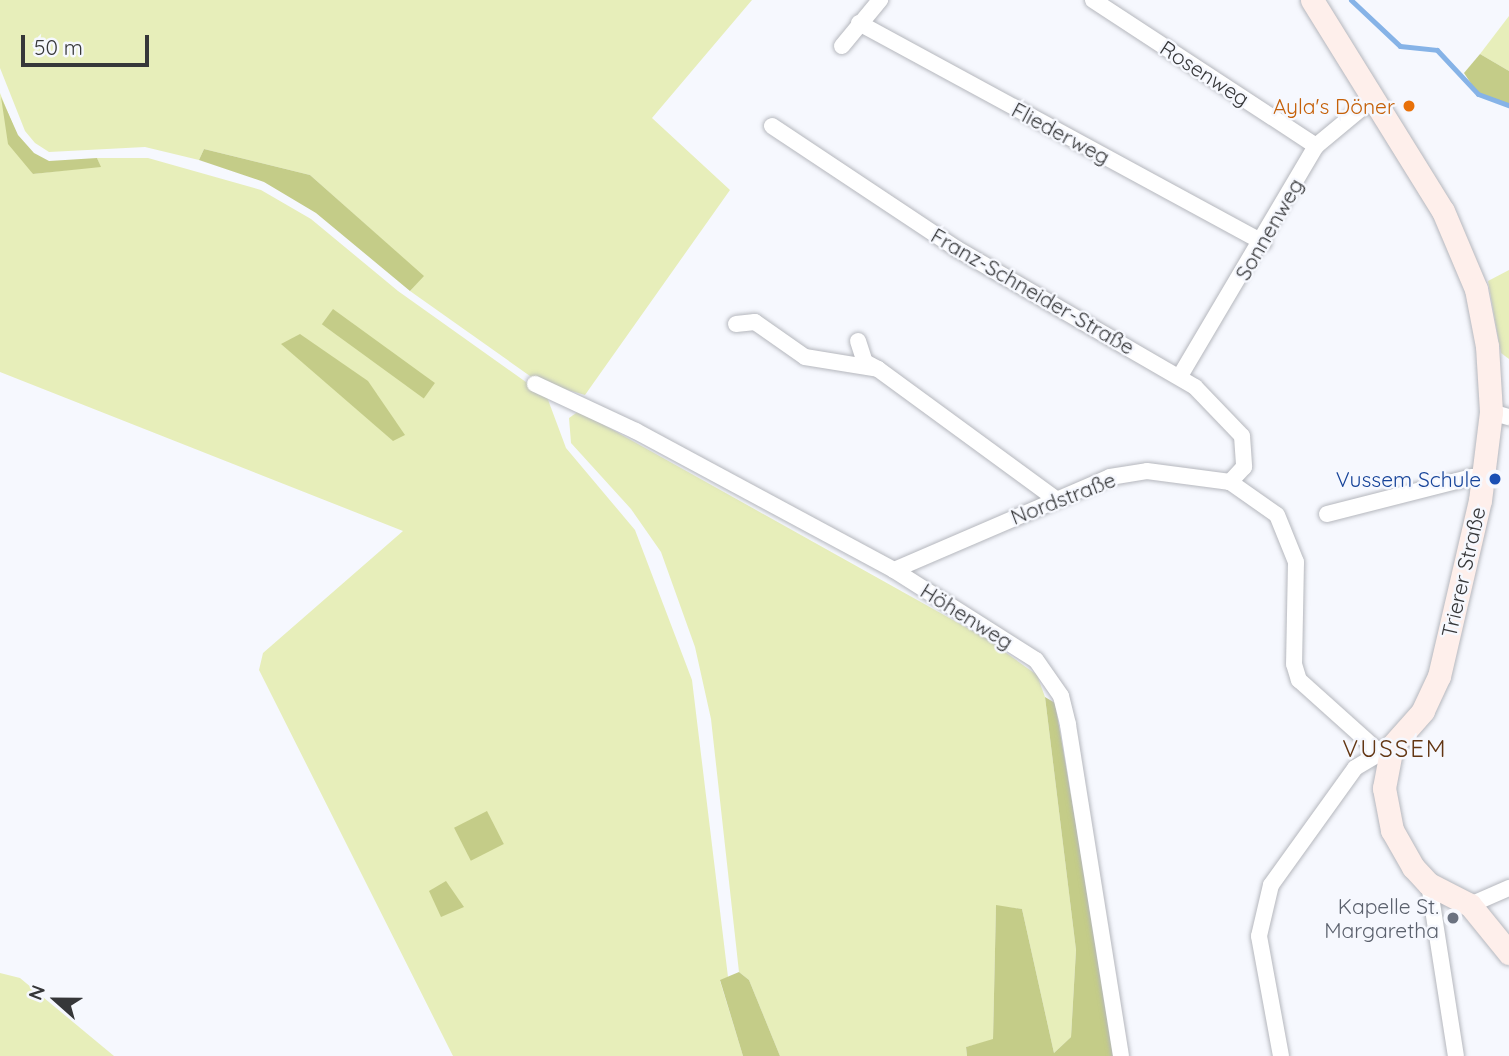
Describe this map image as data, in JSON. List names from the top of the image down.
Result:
{
  "streets": {
    "main road": ["Trierer Straße"],
    "street": [
      "Rosenweg",
      "Fliederweg",
      "Sonnenweg",
      "Franz-Schneider-Straße",
      "Nordstraße",
      "Höhenweg"
    ]
  },
  "crossings": [
    ["Rosenweg", "Sonnenweg"],
    ["Fliederweg", "Sonnenweg"],
    ["Sonnenweg", "Franz-Schneider-Straße"],
    ["Sonnenweg", "Trierer Straße"],
    ["Franz-Schneider-Straße", "Nordstraße"],
    ["Nordstraße", "Trierer Straße"],
    ["Nordstraße", "Höhenweg"]
  ],
  "districts": ["VUSSEM"],
  "places": ["Ayla's Döner", "Vussem Schule", "Kapelle St. Margaretha"],
  "scale_bar": "50 m",
  "north": "left"
}
